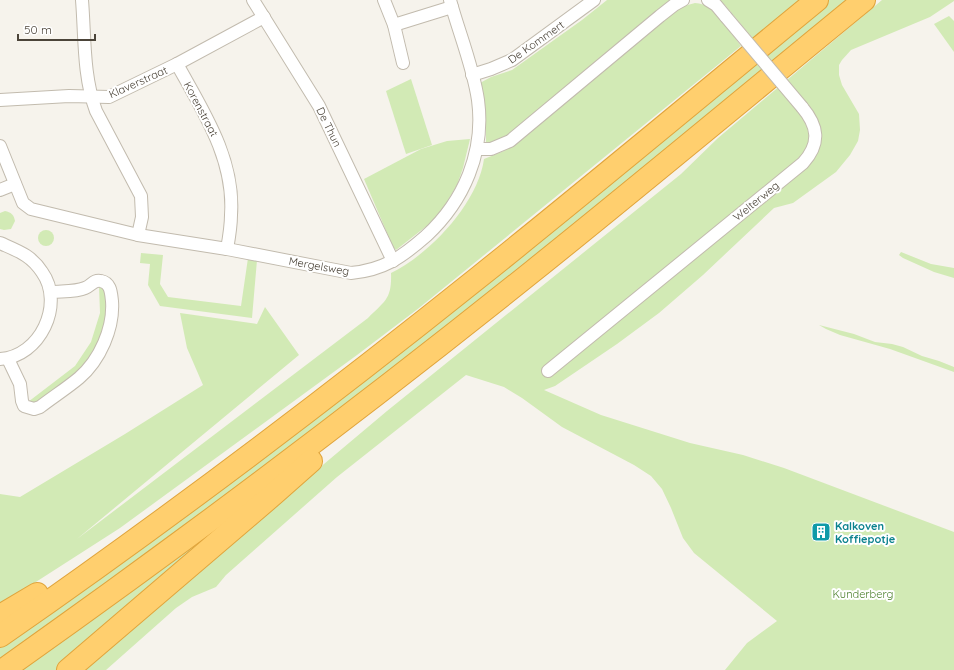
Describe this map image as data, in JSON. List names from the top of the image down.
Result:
{
  "streets": {
    "street": [
      "De Kommert",
      "Klaverstraat",
      "Korenstraat",
      "De Thun",
      "Welterweg",
      "Mergelsweg"
    ]
  },
  "crossings": [
    ["De Kommert", "Mergelsweg"],
    ["Klaverstraat", "Korenstraat"],
    ["Klaverstraat", "De Thun"],
    ["Korenstraat", "Mergelsweg"],
    ["De Thun", "Mergelsweg"]
  ],
  "parks": ["Kunderberg"],
  "places": {
    "building": ["Kalkoven Koffiepotje"]
  },
  "scale_bar": "50 m"
}
